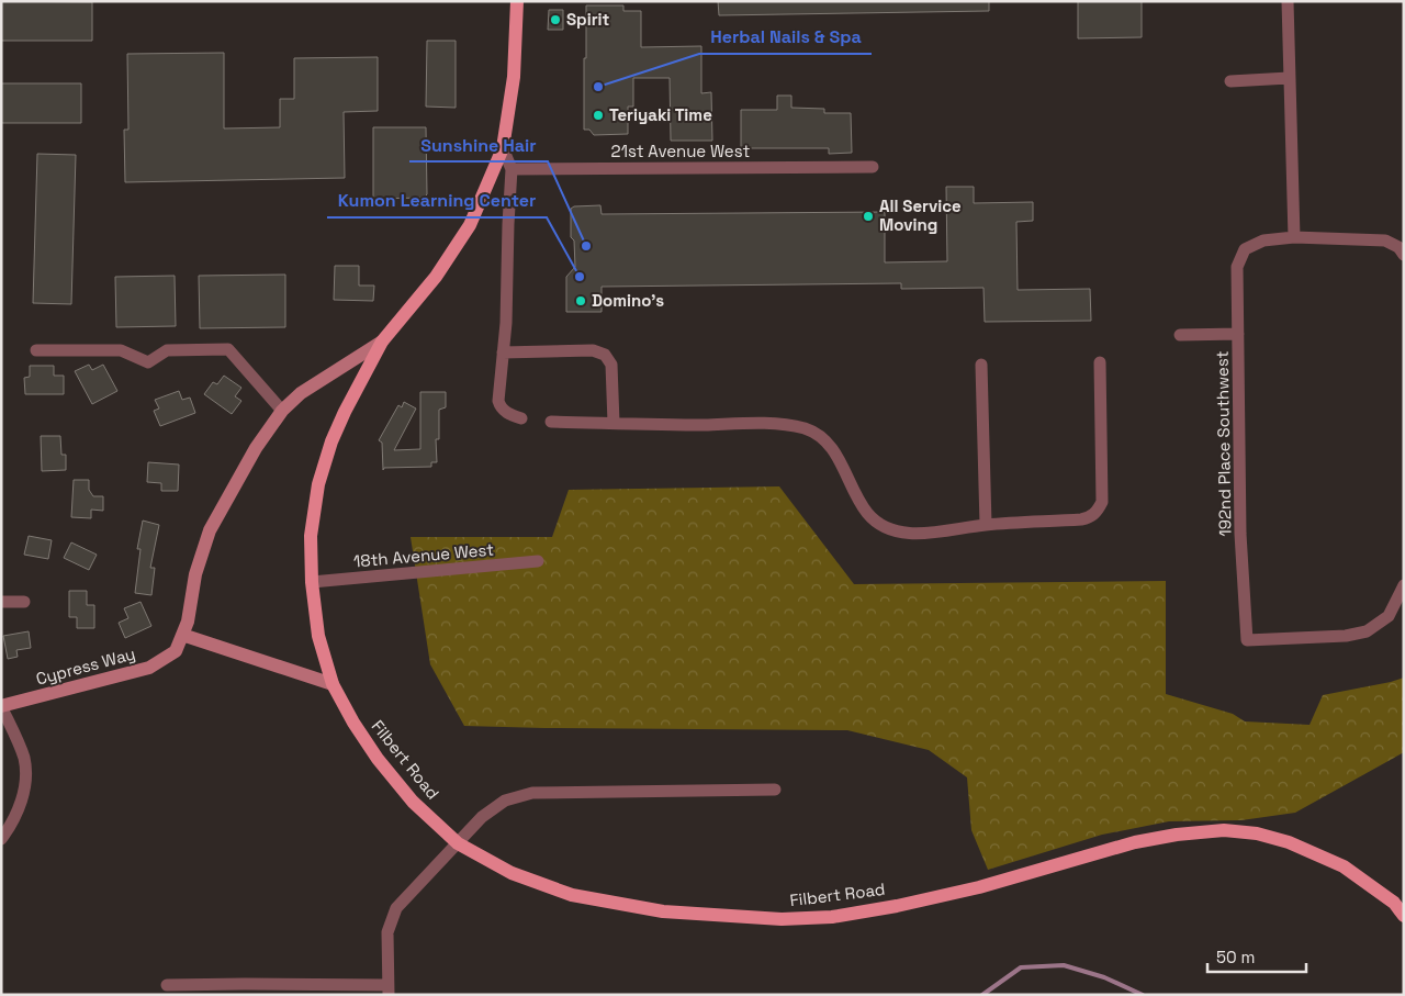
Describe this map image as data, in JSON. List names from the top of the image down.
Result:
{
  "streets": {
    "main road": ["Filbert Road"],
    "street": [
      "21st Avenue West",
      "192nd Place Southwest",
      "18th Avenue West",
      "Cypress Way"
    ]
  },
  "crossings": [
    ["18th Avenue West", "Filbert Road"]
  ],
  "places": [
    "Spirit",
    "Herbal Nails & Spa",
    "Teriyaki Time",
    "All Service Moving",
    "Sunshine Hair",
    "Kumon Learning Center",
    "Domino's"
  ],
  "scale_bar": "50 m"
}
